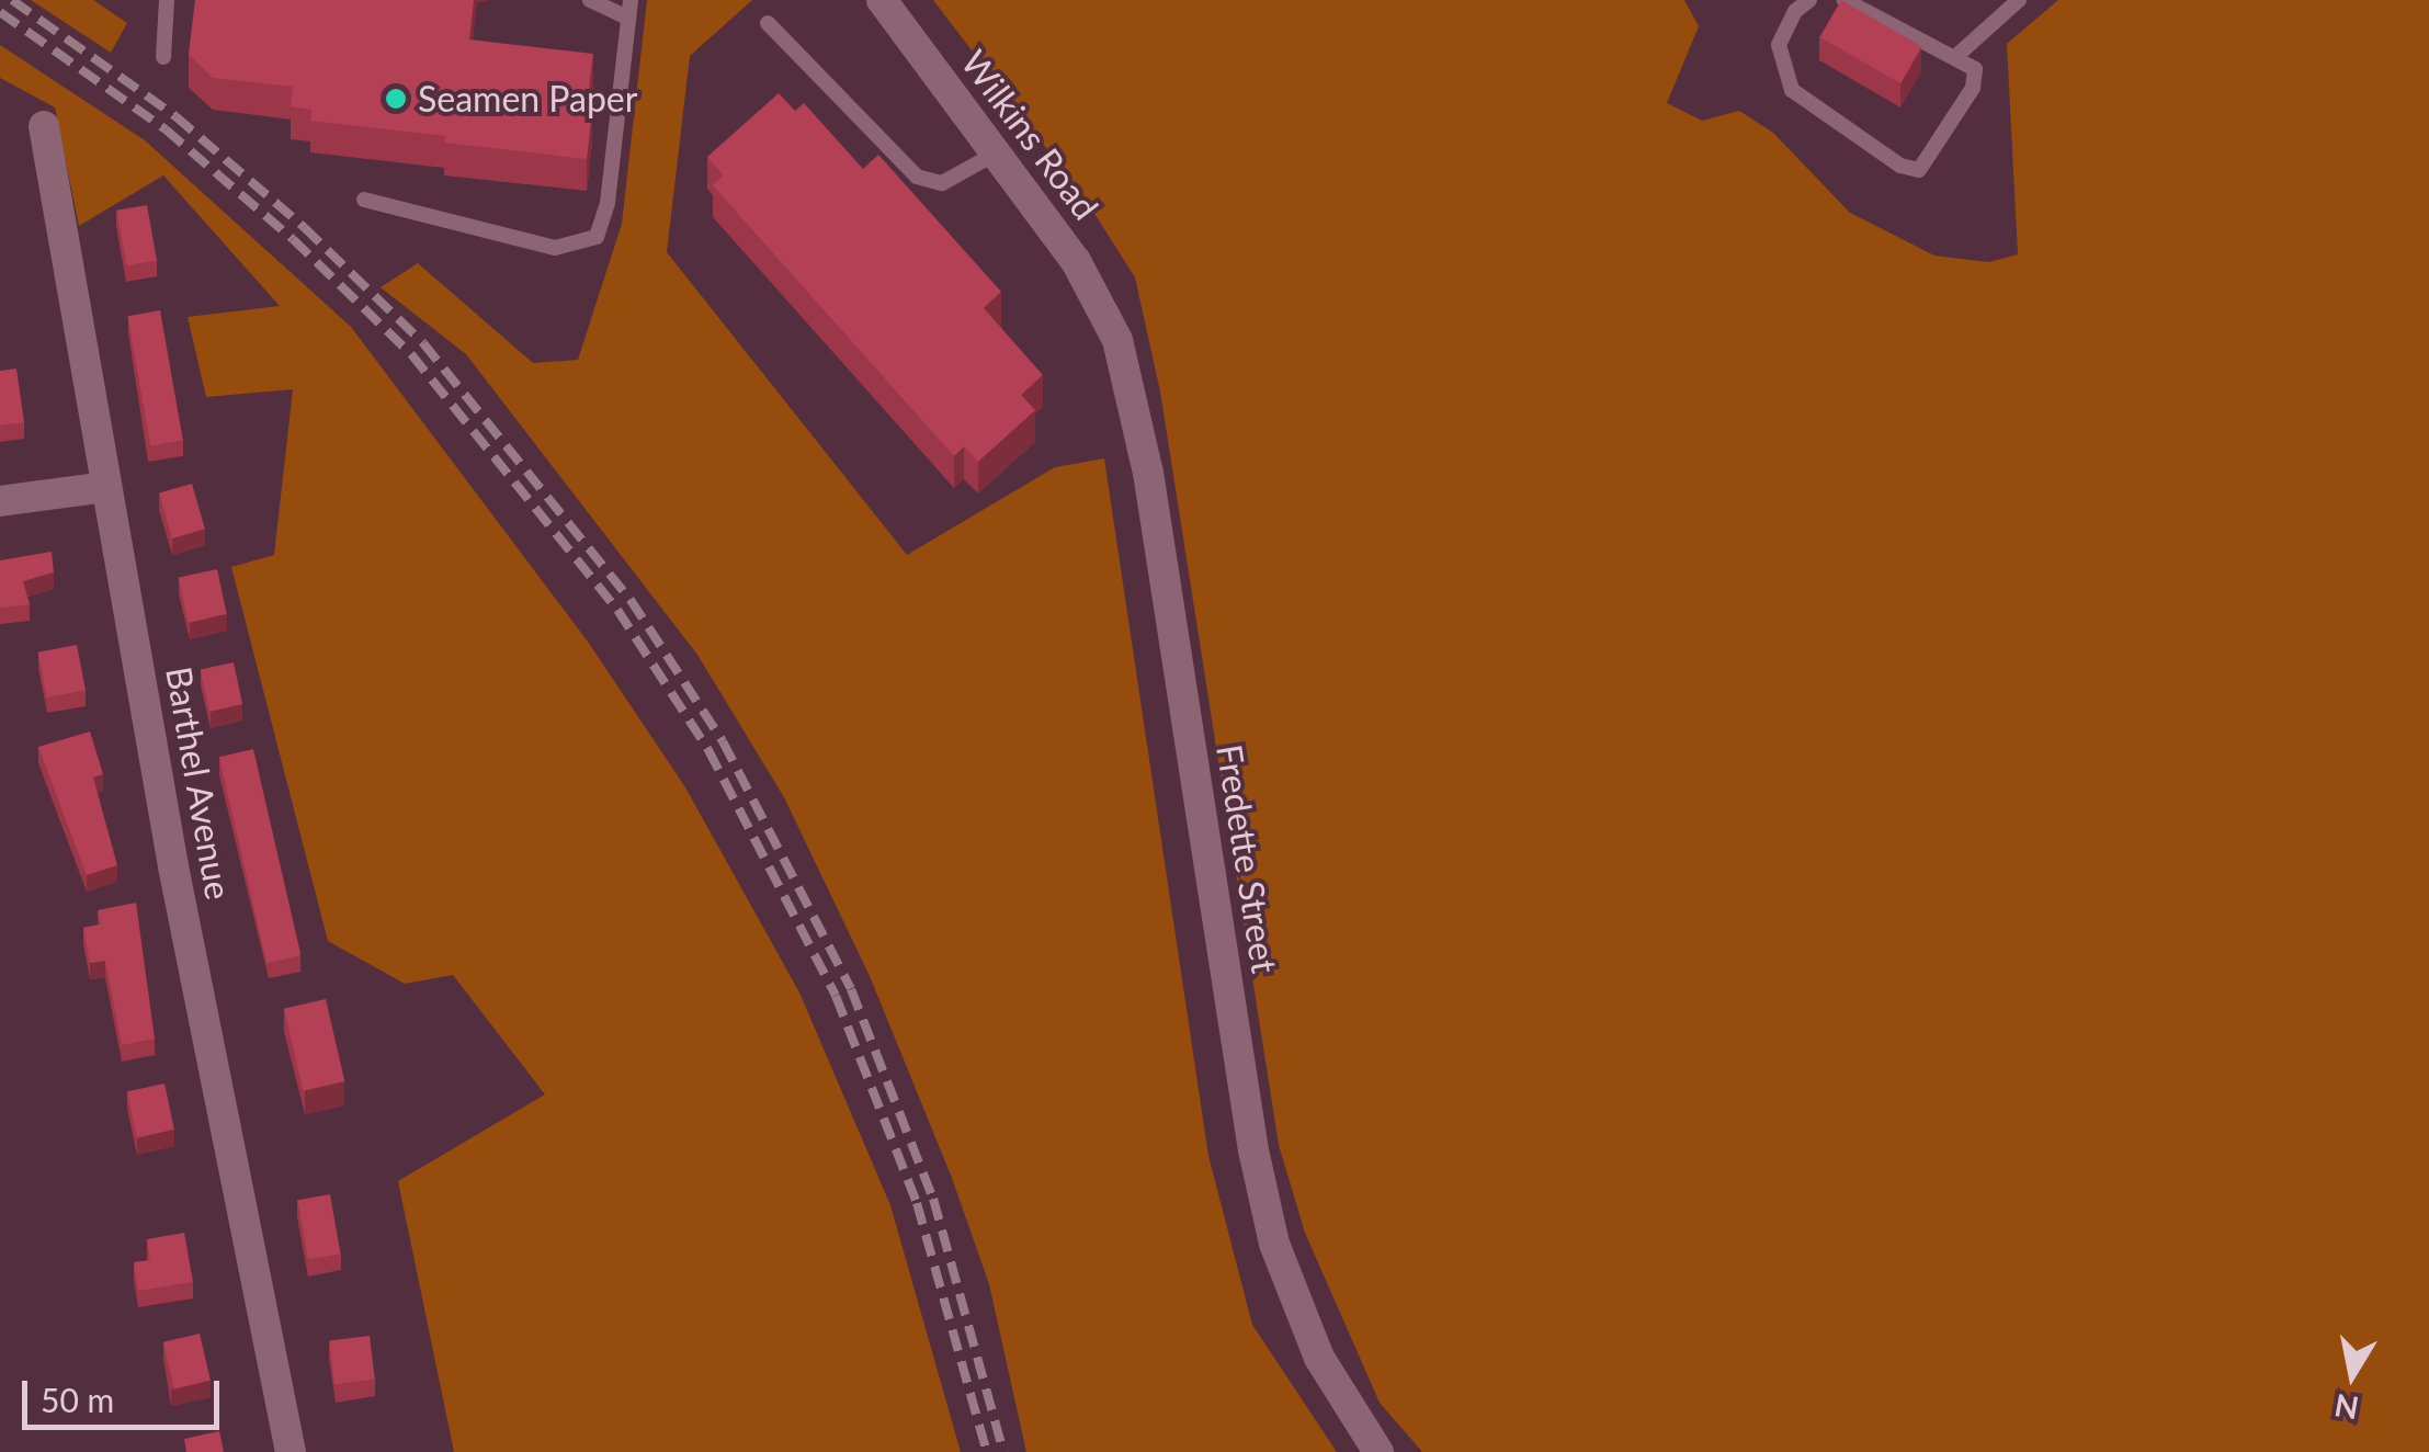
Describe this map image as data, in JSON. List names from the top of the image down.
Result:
{
  "streets": {
    "street": ["Wilkins Road", "Barthel Avenue", "Fredette Street"]
  },
  "crossings": [
    ["Wilkins Road", "Fredette Street"]
  ],
  "places": ["Seamen Paper"],
  "scale_bar": "50 m",
  "north": "bottom"
}
